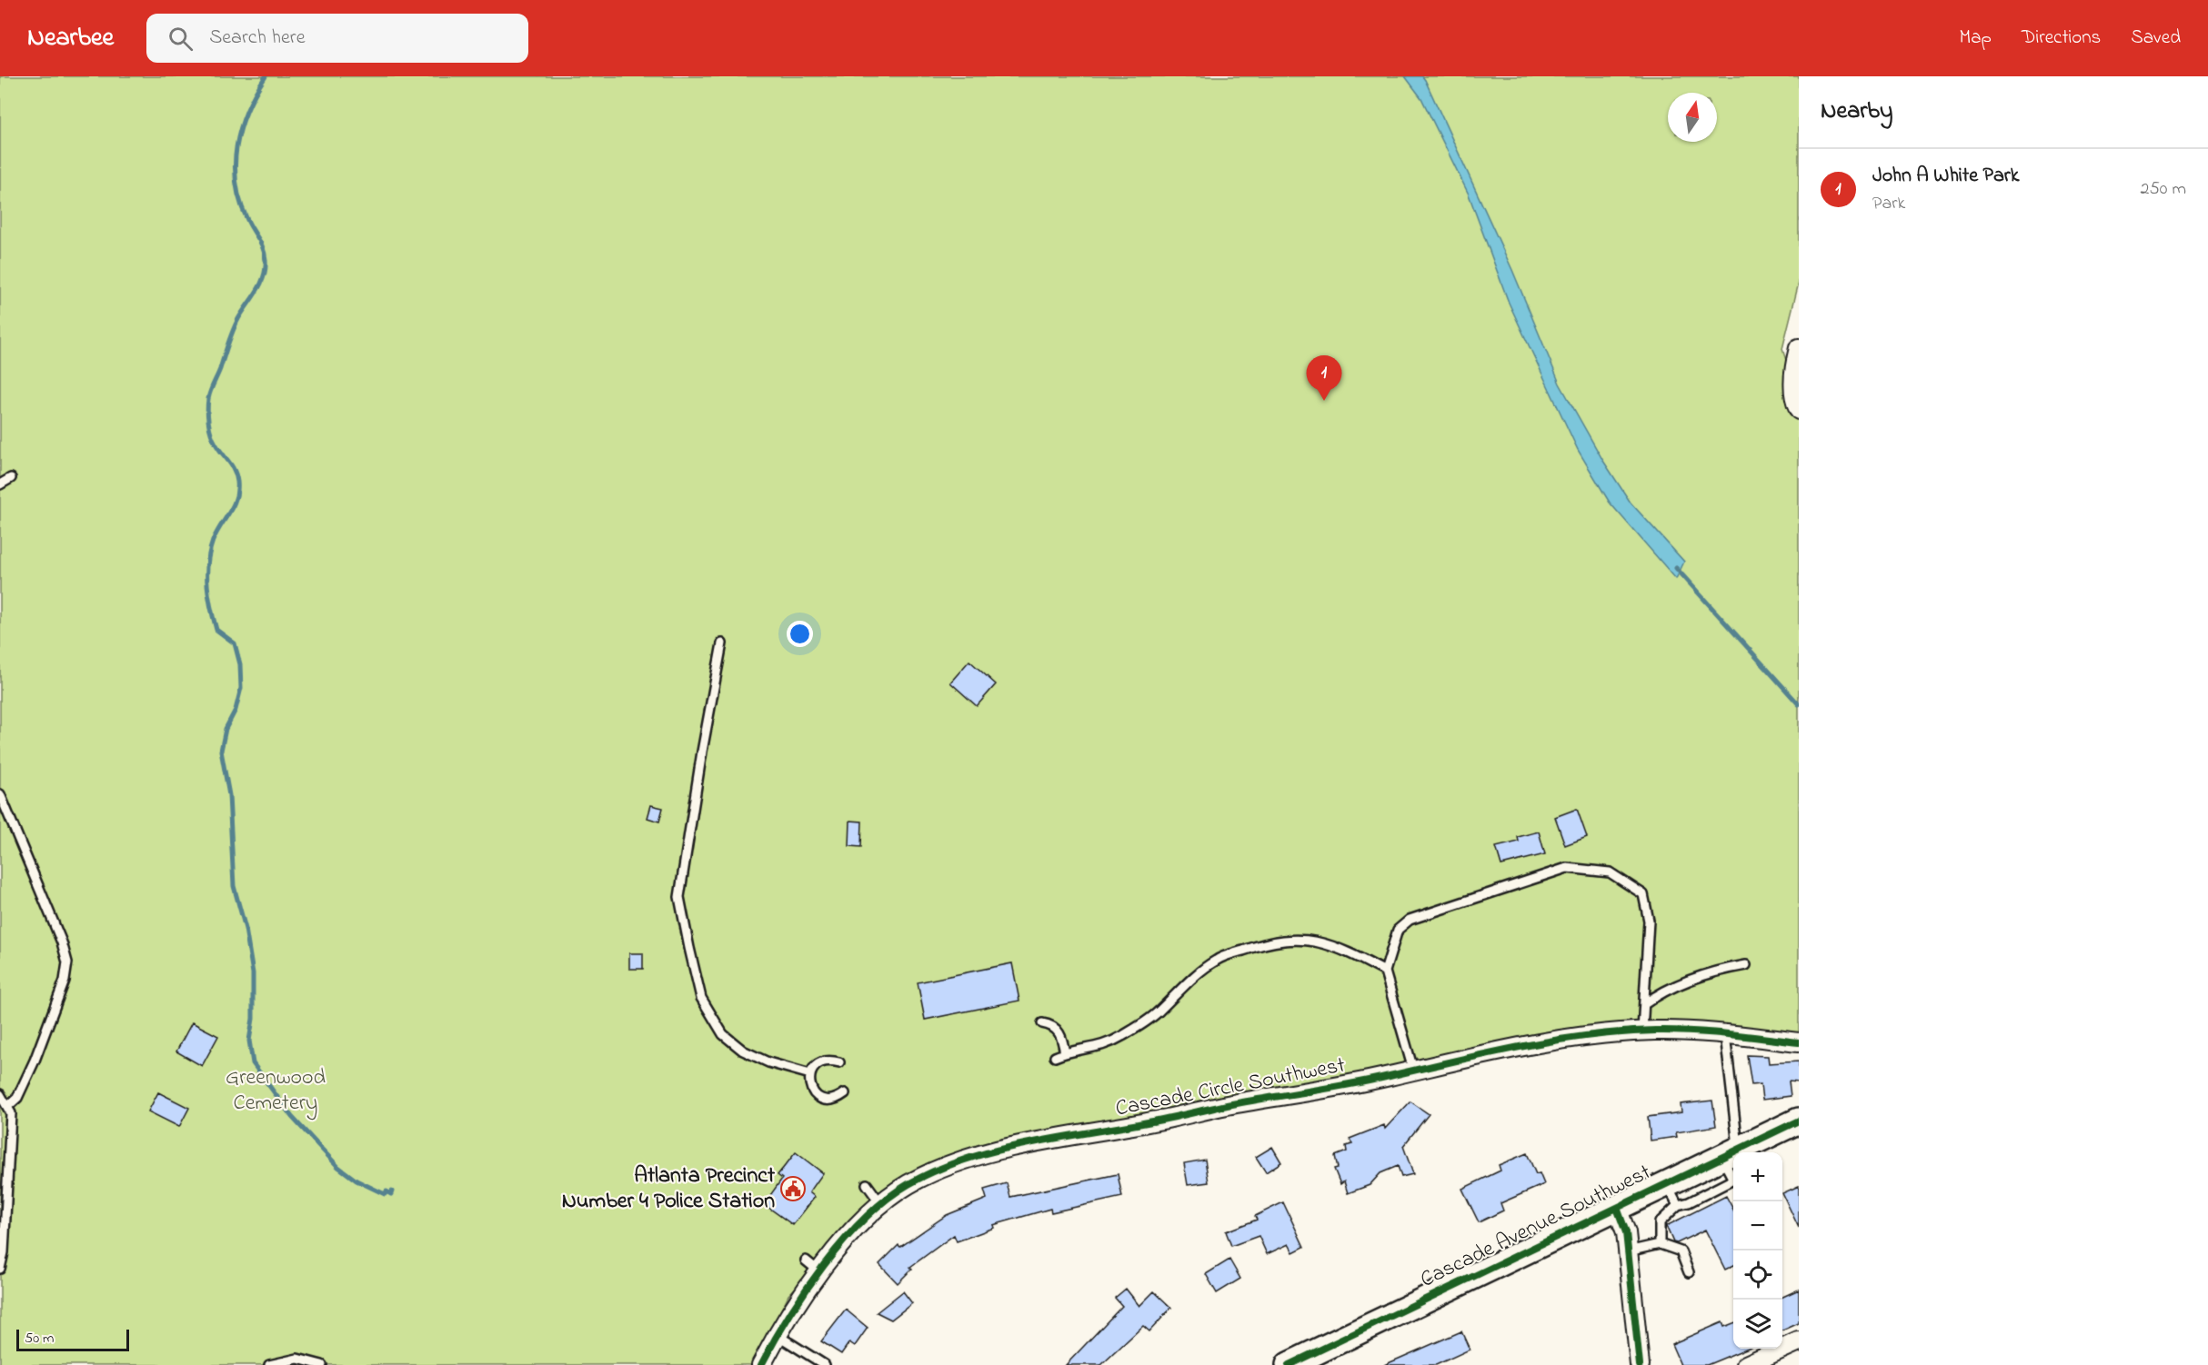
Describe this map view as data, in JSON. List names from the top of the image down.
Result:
{
  "streets": {
    "main road": ["Cascade Avenue Southwest"],
    "street": ["Cascade Circle Southwest"]
  },
  "parks": ["Greenwood Cemetery"],
  "places": {
    "public building": ["Atlanta Precinct Number 4 Police Station"]
  },
  "scale_bar": "50 m",
  "north": "top",
  "page": {
    "header": "Nearbee",
    "search": "Search here",
    "nav": ["Map", "Directions", "Saved"],
    "heading": "Nearby",
    "list": [
      {
        "mark": "1",
        "name": "John A White Park",
        "note": "Park",
        "value": "250 m"
      }
    ],
    "pins": "1",
    "map_buttons": ["+", "−"],
    "scale": "50 m"
  }
}
